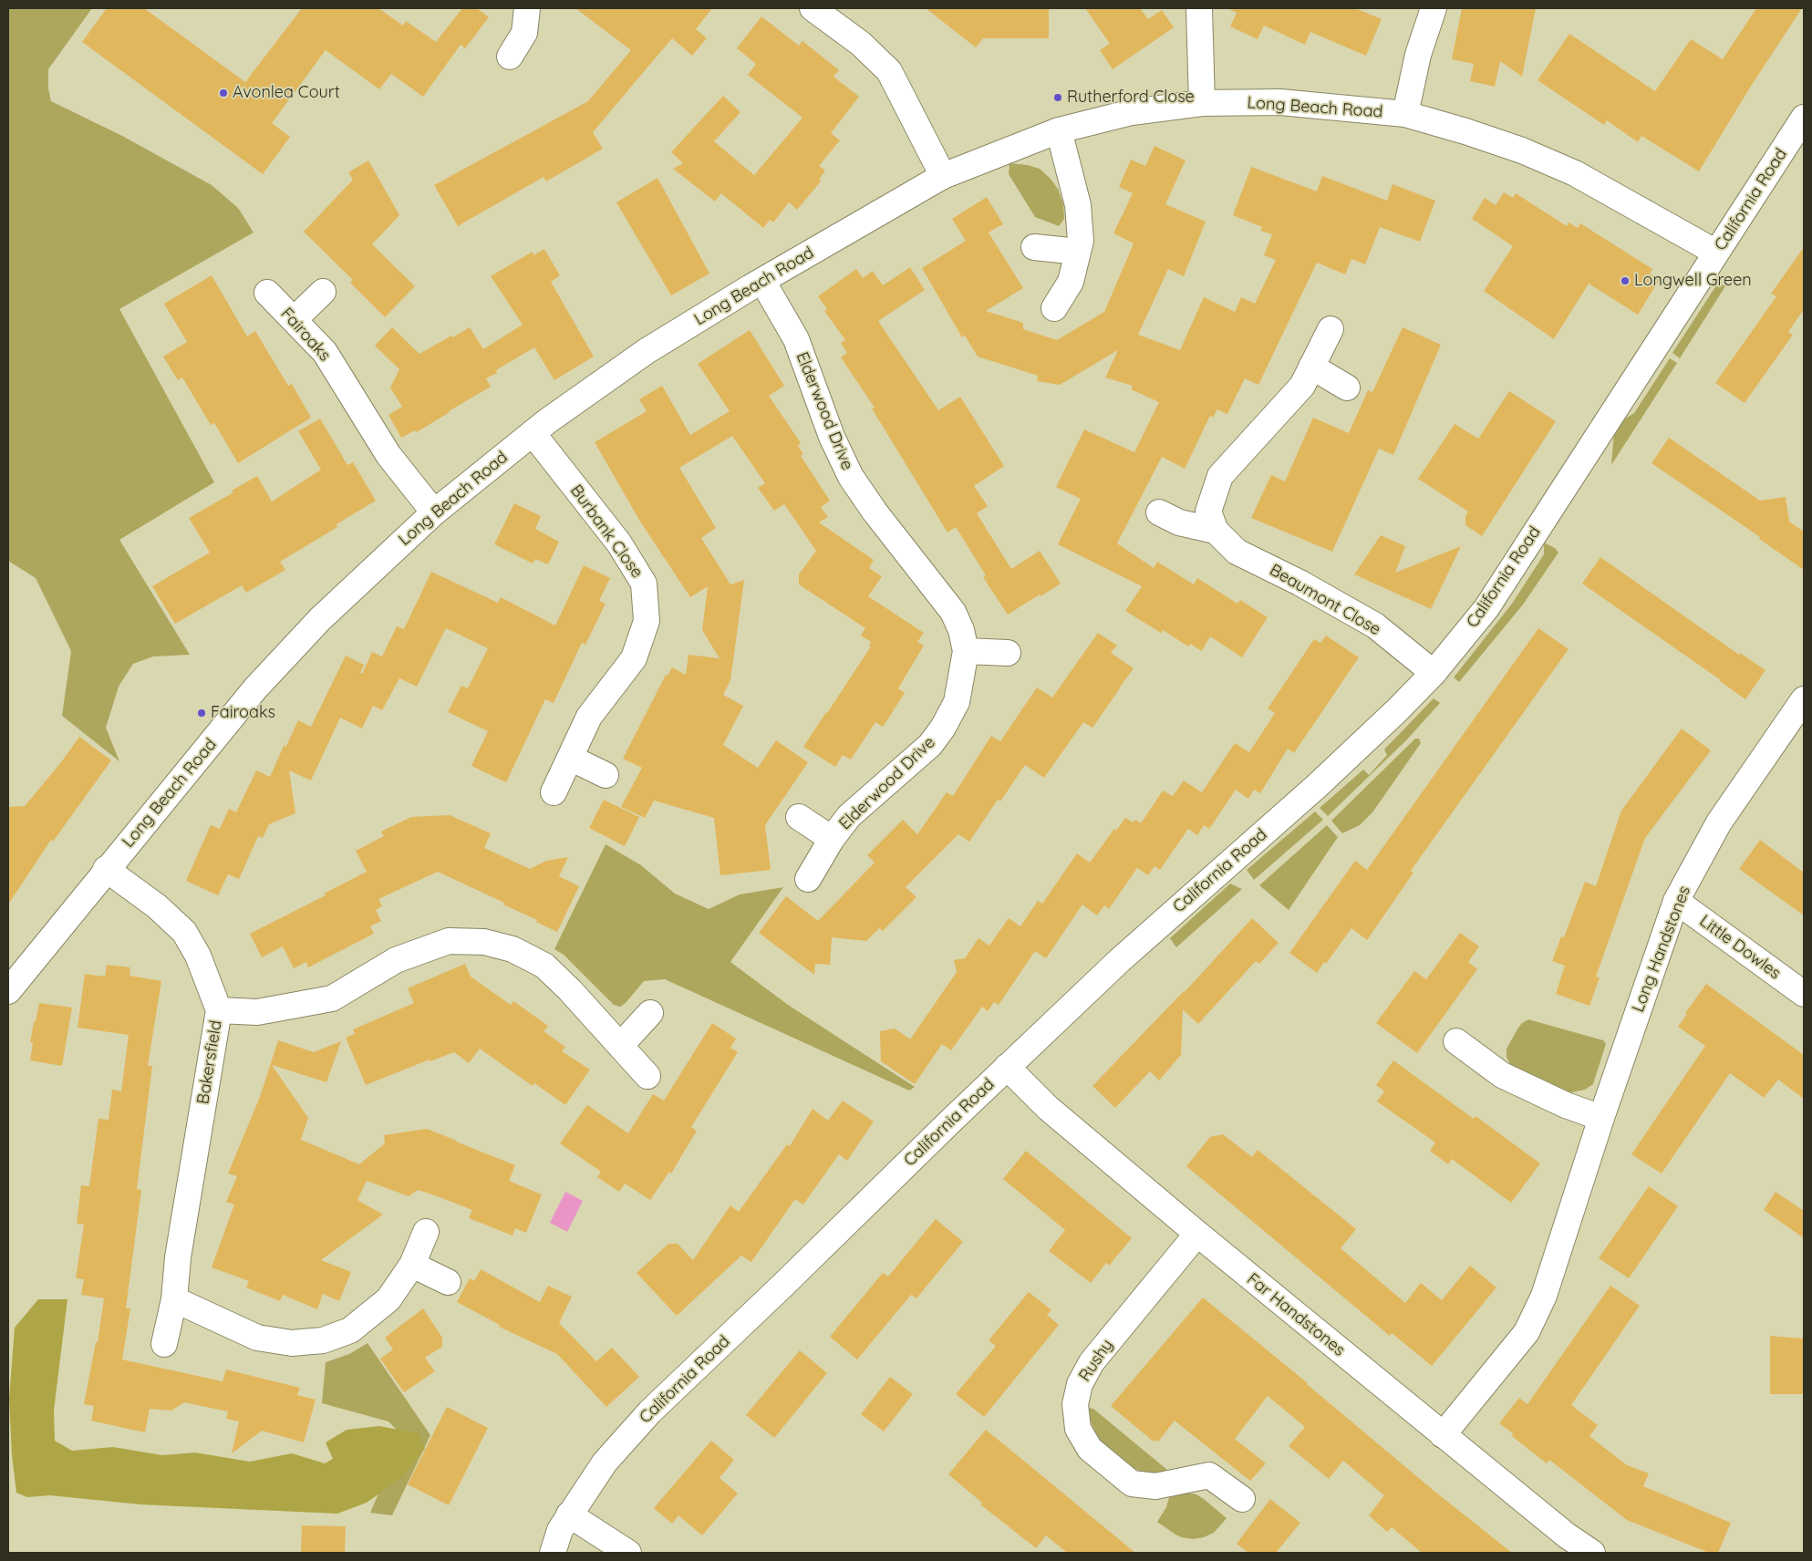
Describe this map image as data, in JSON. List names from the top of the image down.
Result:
{
  "streets": {
    "street": [
      "Long Beach Road",
      "California Road",
      "Fairoaks",
      "Elderwood Drive",
      "Burbank Close",
      "Beaumont Close",
      "Little Dowles",
      "Long Handstones",
      "Bakersfield",
      "Far Handstones",
      "Rushy"
    ]
  },
  "crossings": [
    ["Long Beach Road", "California Road"],
    ["Long Beach Road", "Fairoaks"],
    ["Long Beach Road", "Elderwood Drive"],
    ["Long Beach Road", "Burbank Close"],
    ["Long Beach Road", "Bakersfield"],
    ["California Road", "Beaumont Close"],
    ["California Road", "Far Handstones"],
    ["Little Dowles", "Long Handstones"],
    ["Long Handstones", "Far Handstones"],
    ["Far Handstones", "Rushy"]
  ],
  "places": [
    "Avonlea Court",
    "Rutherford Close",
    "Longwell Green",
    "Fairoaks"
  ]
}
